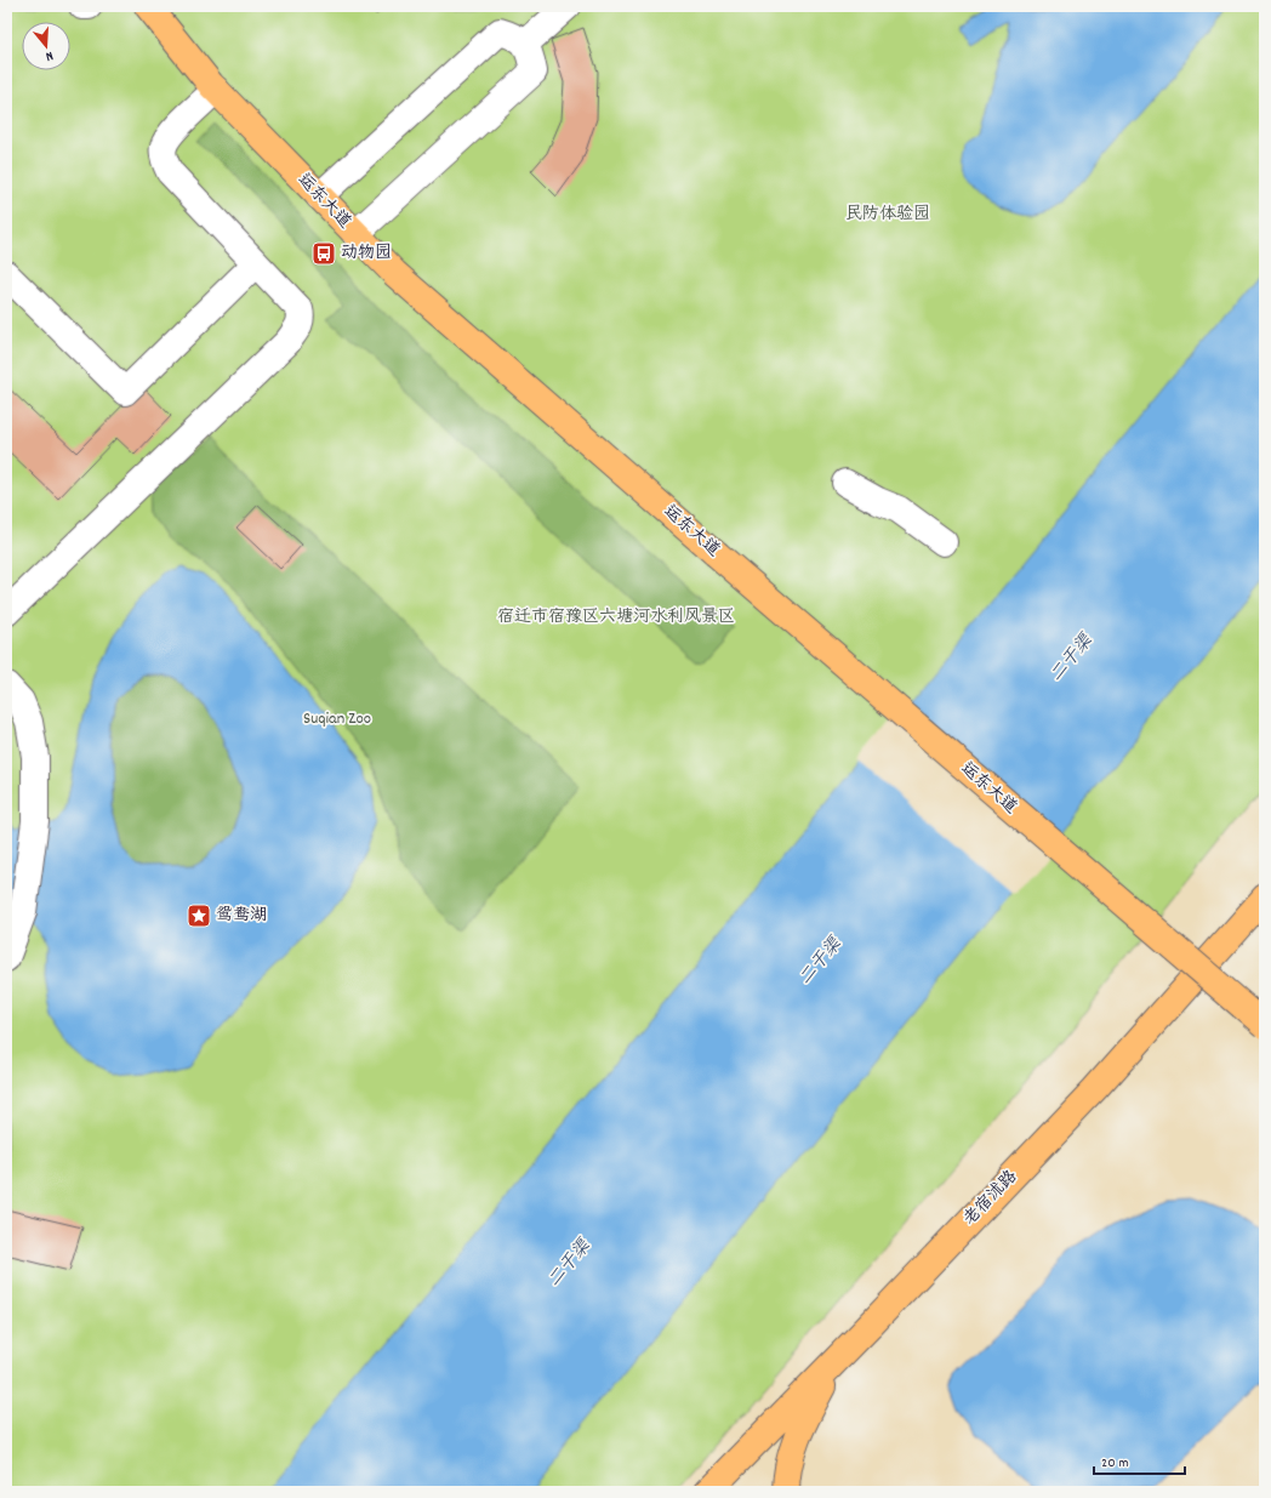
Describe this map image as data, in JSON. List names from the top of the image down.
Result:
{
  "streets": {
    "main road": ["运东大道", "老宿沭路"]
  },
  "water": ["二干渠"],
  "parks": ["民防体验园", "宿迁市宿豫区六塘河水利风景区", "Suqian Zoo"],
  "places": {
    "bus stop": ["动物园"],
    "place": ["鸳鸯湖"]
  },
  "scale_bar": "20 m",
  "north": "bottom"
}
